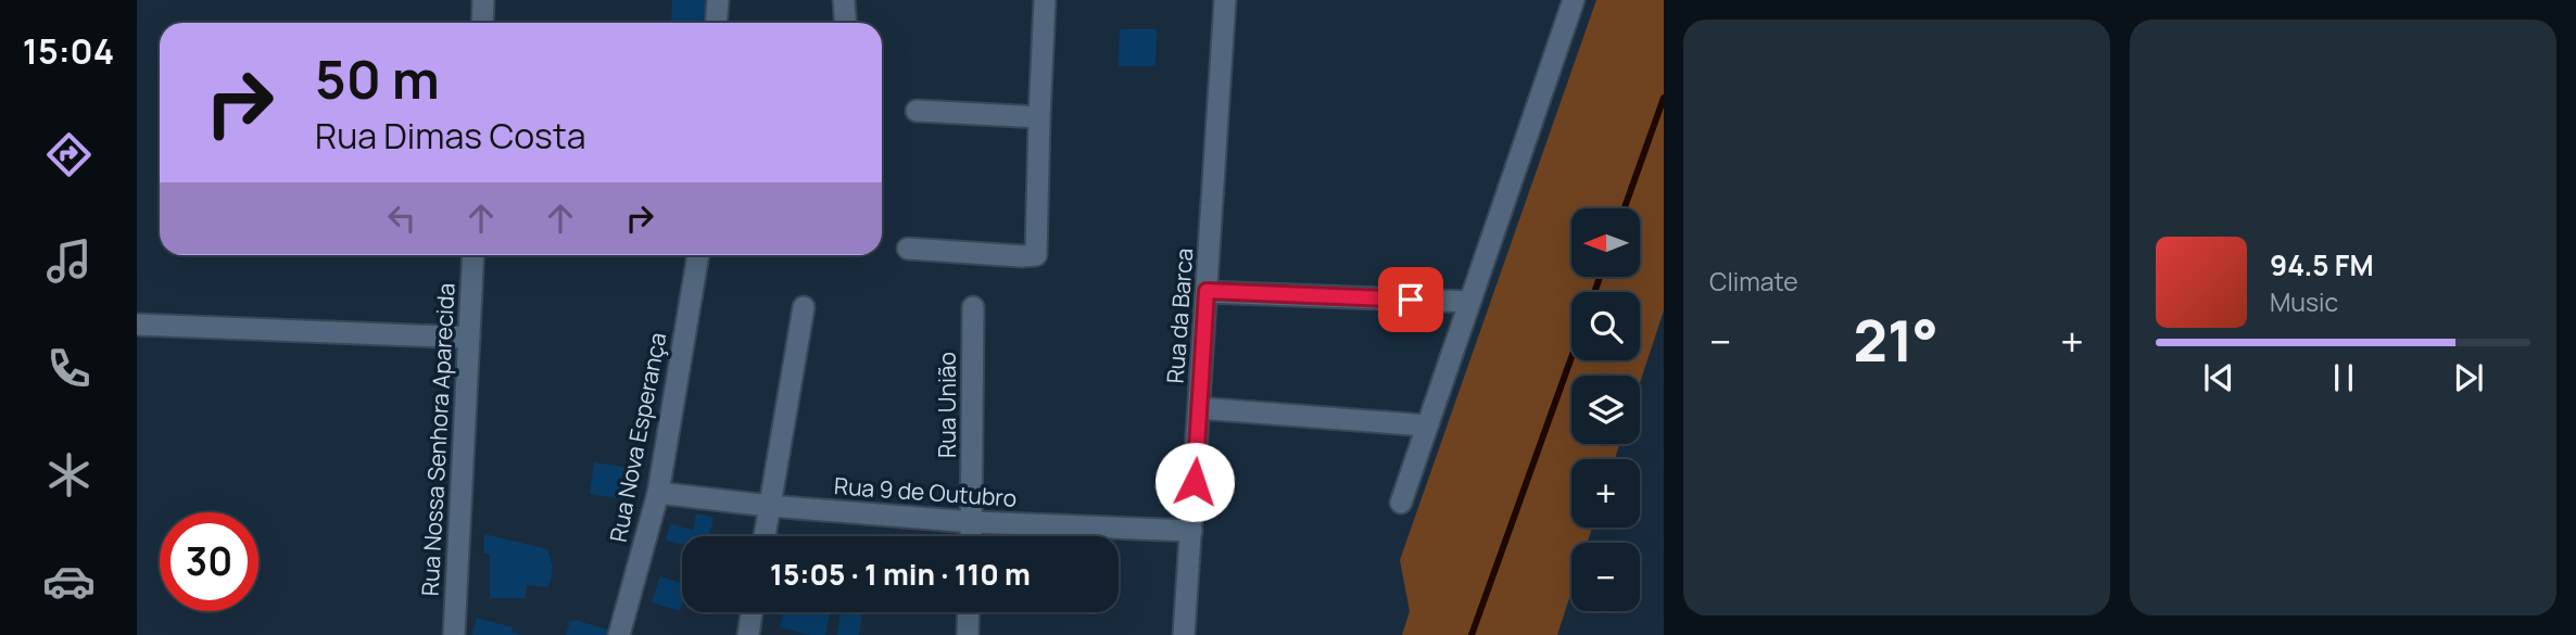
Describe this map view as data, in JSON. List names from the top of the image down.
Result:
{
  "streets": {
    "street": [
      "Rua da Barca",
      "Rua União",
      "Rua Nova Esperança",
      "Rua Nossa Senhora Aparecida",
      "Rua 9 de Outubro"
    ]
  },
  "crossings": [
    ["Rua da Barca", "Rua 9 de Outubro"],
    ["Rua União", "Rua 9 de Outubro"],
    ["Rua Nova Esperança", "Rua 9 de Outubro"]
  ],
  "north": "left",
  "page": {
    "tabs": "15:04",
    "tile": "Climate",
    "turn": ["50 m", "Rua Dimas Costa"],
    "map_buttons": ["+", "−"],
    "song": ["94.5 FM", "Music"],
    "heat": ["−", "21°", "+"],
    "limit": "30",
    "trip": "15:05 · 1 min · 110 m"
  }
}
